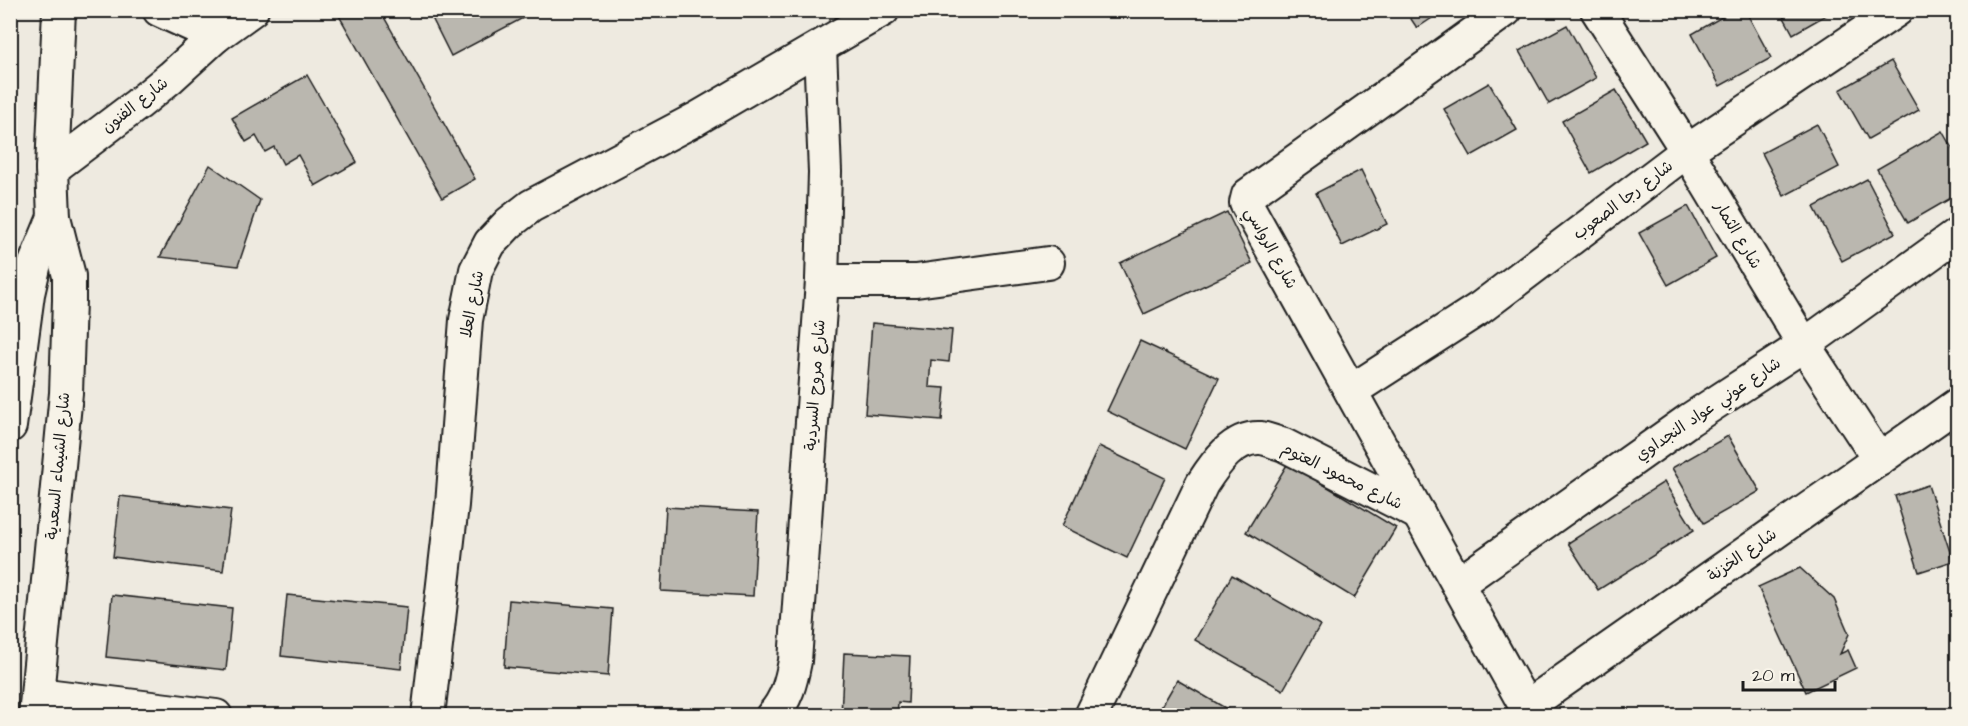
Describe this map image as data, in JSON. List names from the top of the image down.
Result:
{
  "streets": {
    "street": [
      "شارع الفنون",
      "شارع رجا الصعوب",
      "شارع الثمار",
      "شارع الرواسي",
      "شارع العلا",
      "شارع مروح السردية",
      "شارع عوني عواد النجداوي",
      "شارع الشيماء السعدية",
      "شارع محمود العتوم",
      "شارع الخزنة"
    ]
  },
  "crossings": [
    ["شارع الفنون", "شارع الشيماء السعدية"],
    ["شارع رجا الصعوب", "شارع الثمار"],
    ["شارع رجا الصعوب", "شارع الرواسي"],
    ["شارع الثمار", "شارع عوني عواد النجداوي"],
    ["شارع الثمار", "شارع الخزنة"],
    ["شارع الرواسي", "شارع محمود العتوم"],
    ["شارع العلا", "شارع مروح السردية"],
    ["شارع عوني عواد النجداوي", "شارع محمود العتوم"],
    ["شارع محمود العتوم", "شارع الخزنة"]
  ],
  "scale_bar": "20 m"
}
